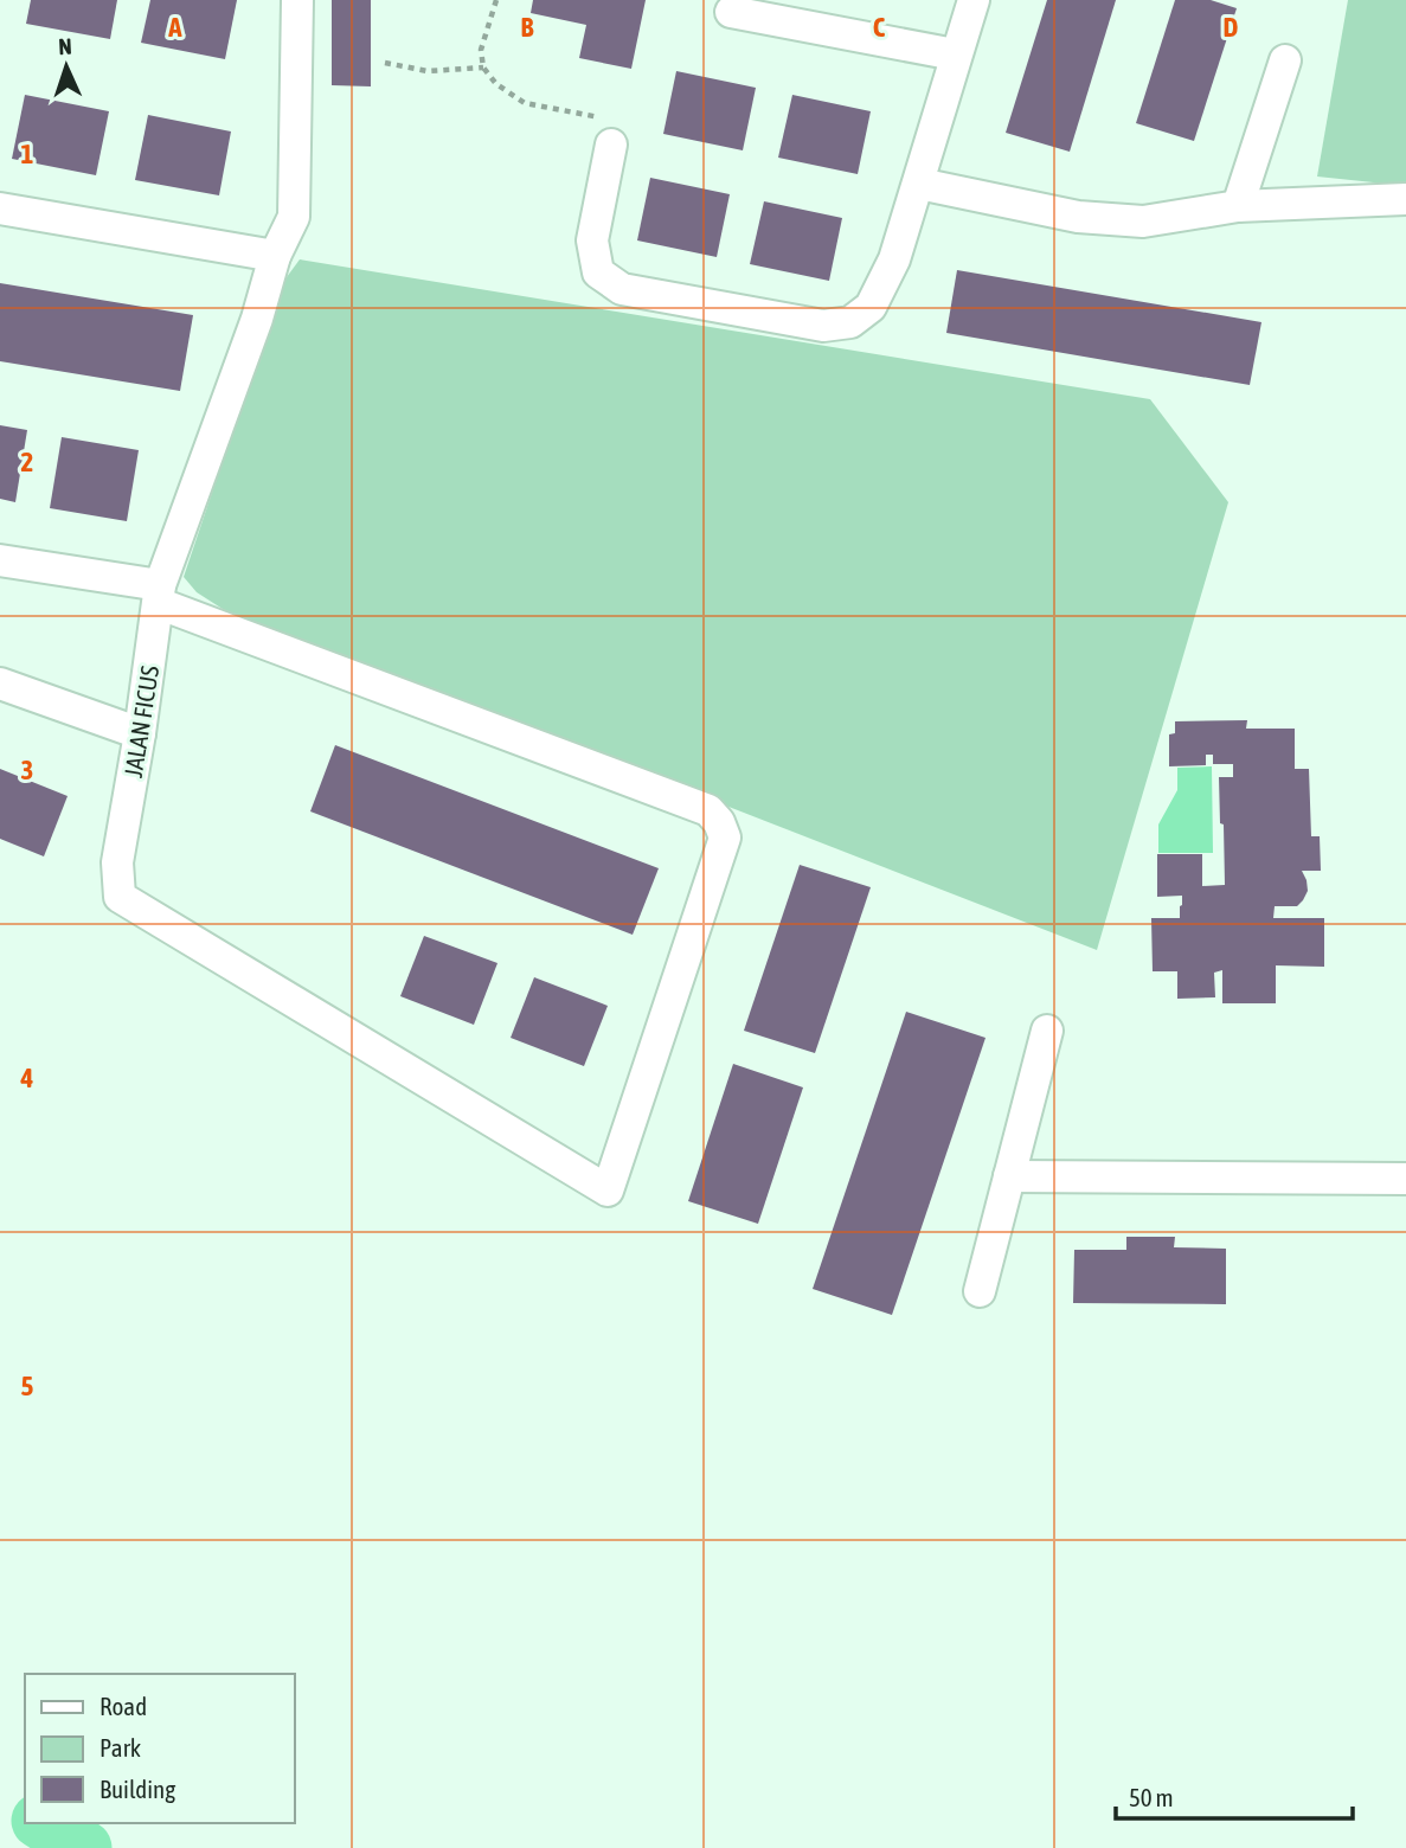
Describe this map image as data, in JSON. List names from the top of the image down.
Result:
{
  "streets": {
    "street": ["JALAN FICUS"]
  },
  "legend": ["Road", "Park", "Building"],
  "scale_bar": "50 m",
  "north": "top",
  "grid": {
    "columns": [
      "A",
      "B",
      "C",
      "D"
    ],
    "rows": [
      "1",
      "2",
      "3",
      "4",
      "5"
    ]
  }
}
